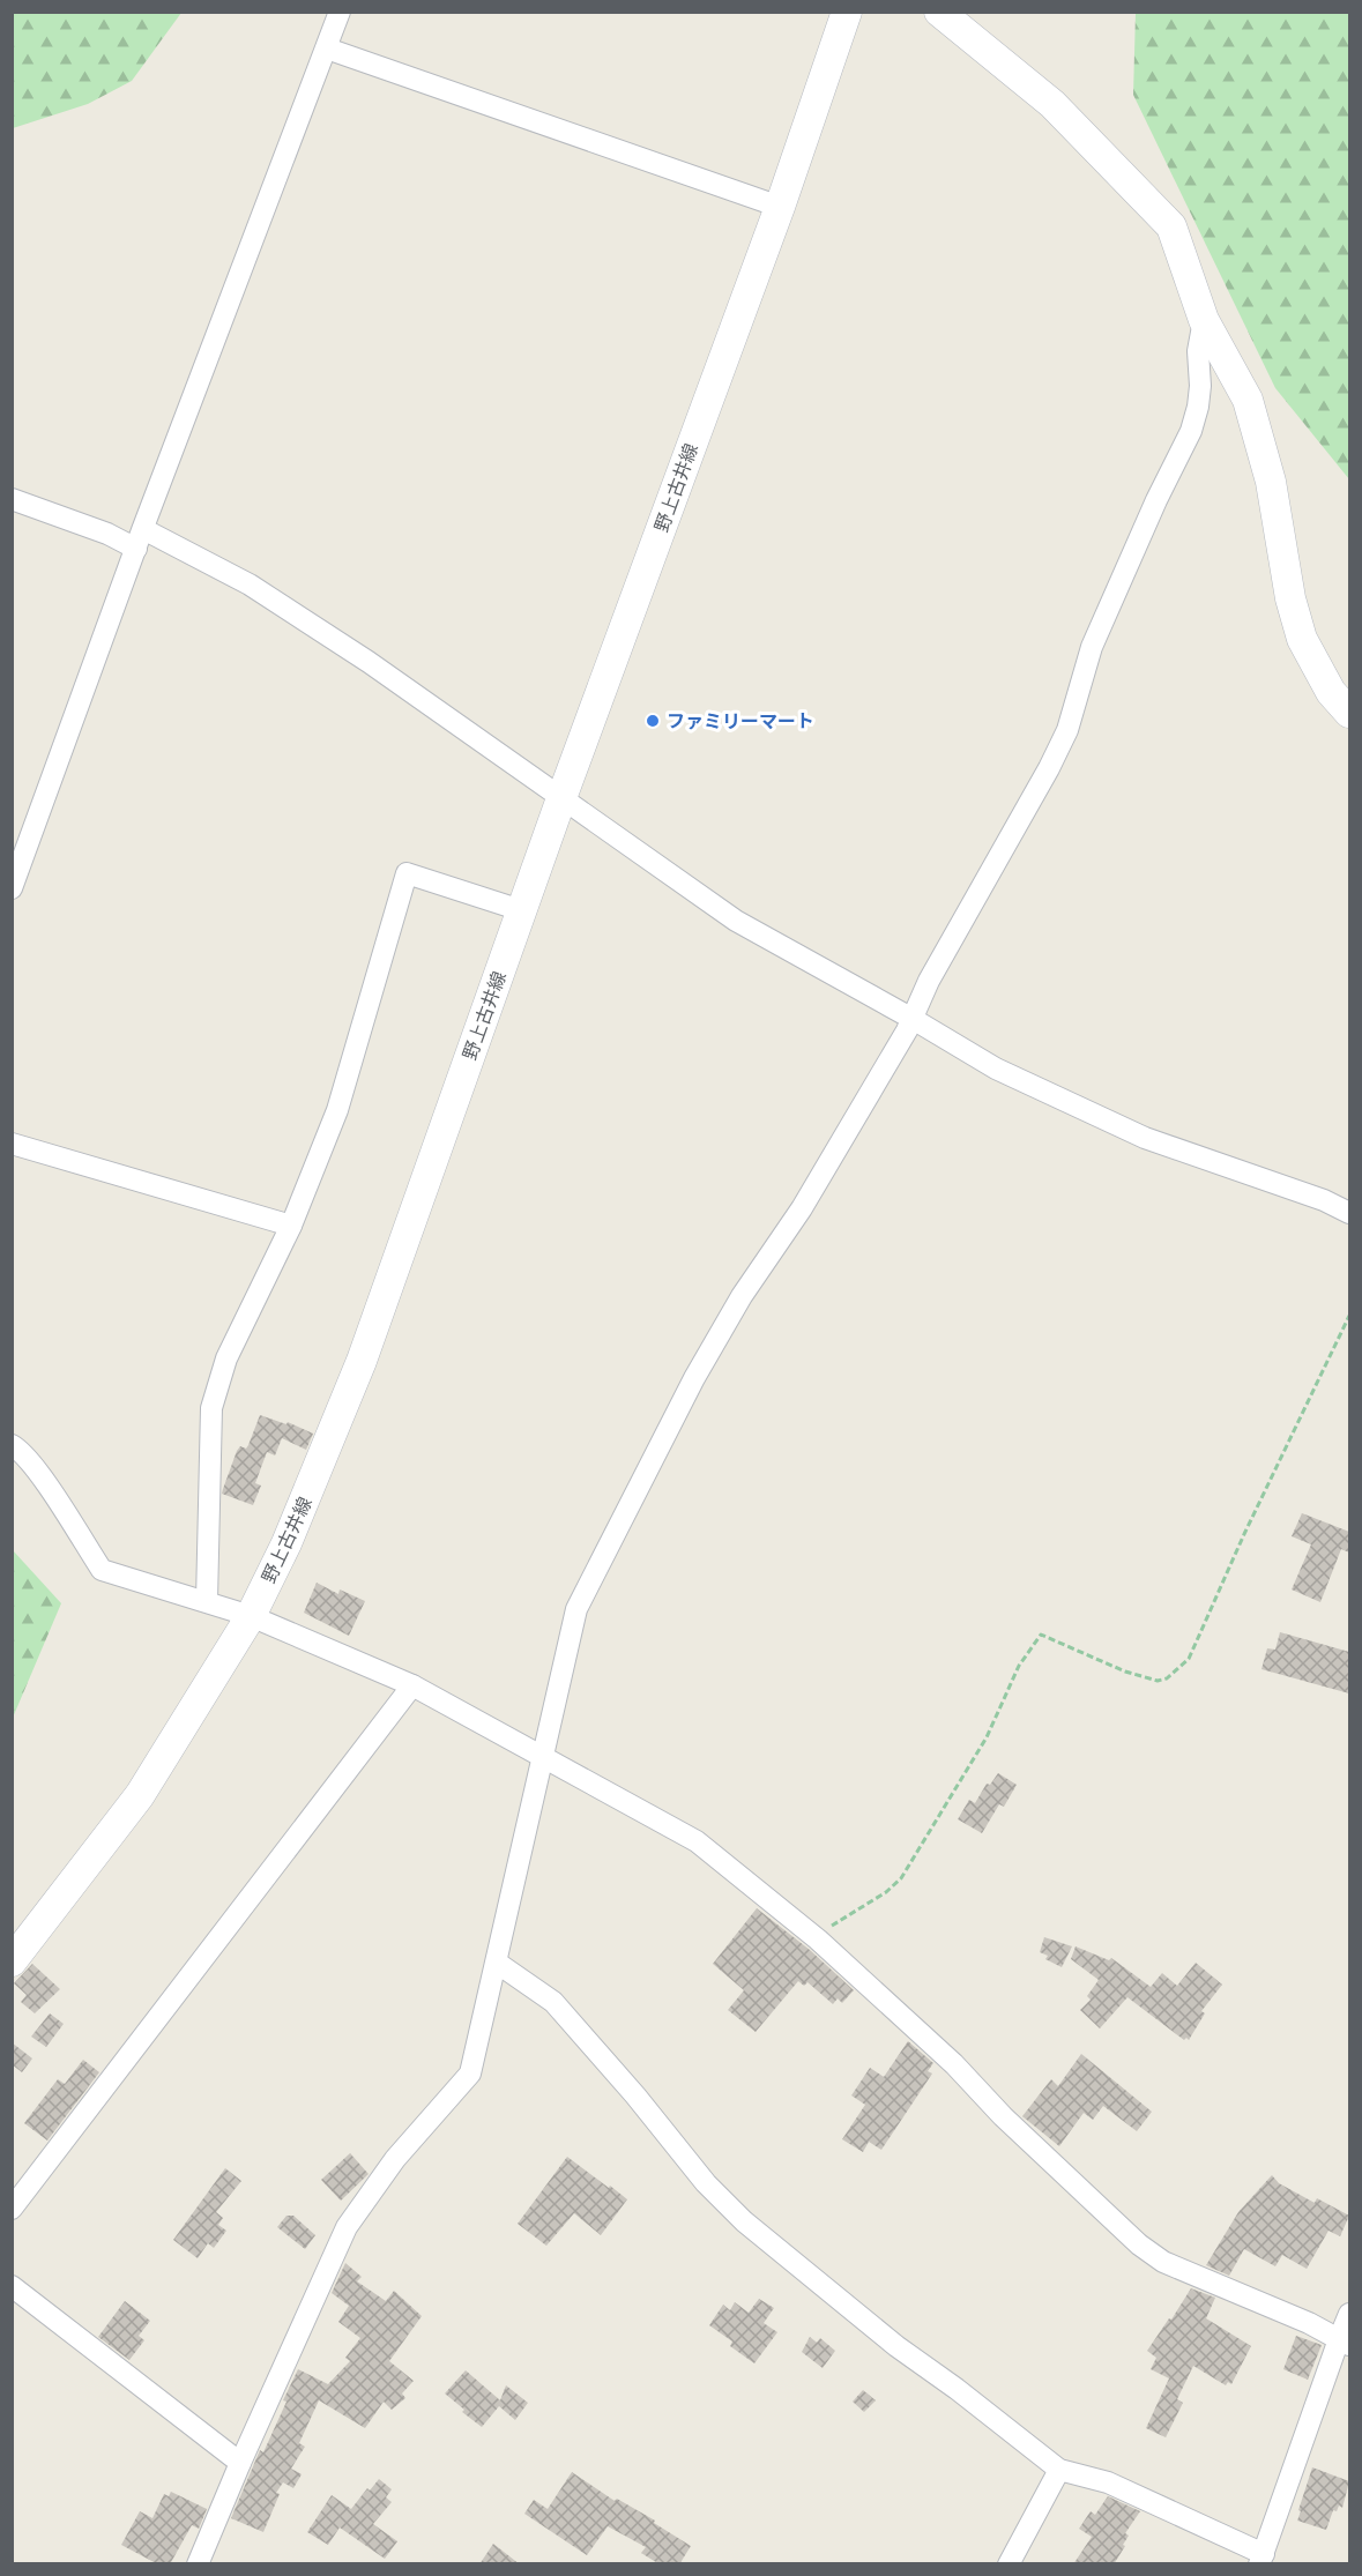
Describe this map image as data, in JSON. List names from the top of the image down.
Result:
{
  "streets": {
    "main road": ["野上古井線"]
  },
  "places": ["ファミリーマート"]
}
